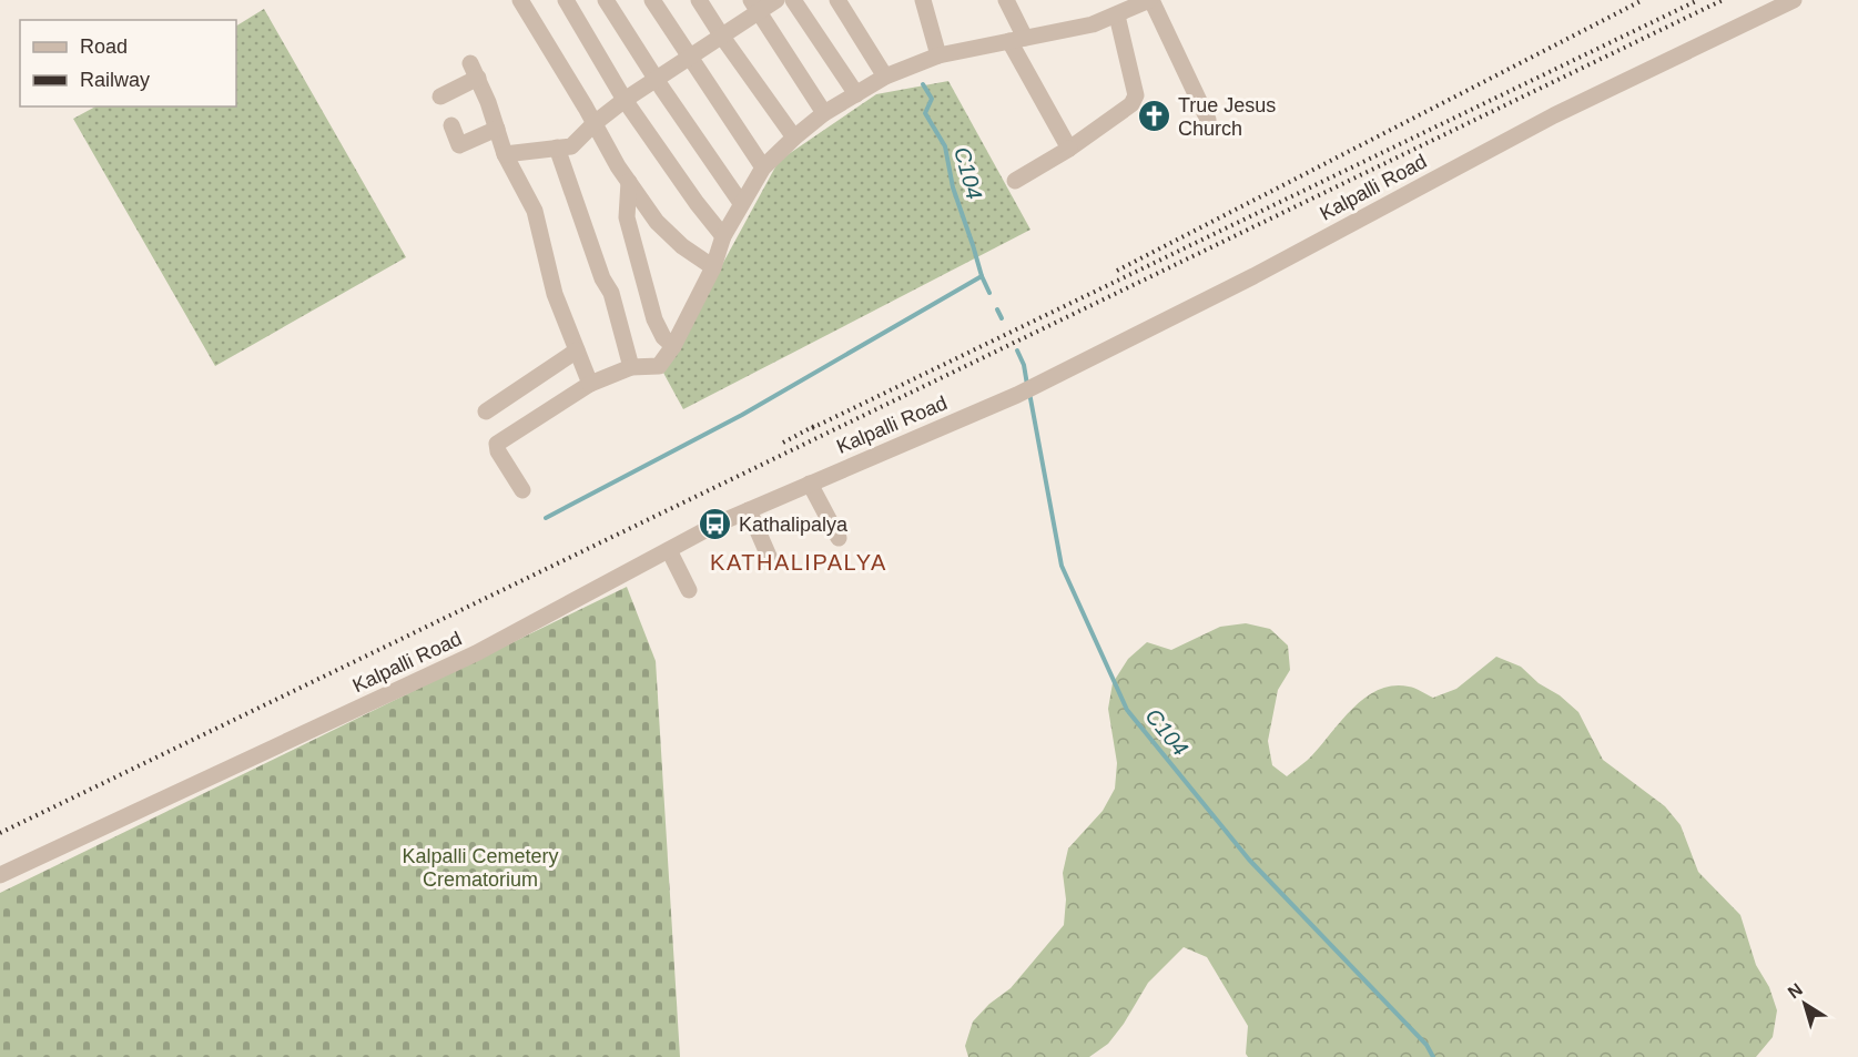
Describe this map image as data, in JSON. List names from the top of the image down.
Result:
{
  "streets": {
    "street": ["Kalpalli Road"]
  },
  "districts": ["KATHALIPALYA"],
  "water": ["C104"],
  "parks": ["Kalpalli Cemetery Crematorium"],
  "places": {
    "church": ["True Jesus Church"],
    "bus stop": ["Kathalipalya"]
  },
  "legend": ["Road", "Railway"],
  "north": "top left"
}
